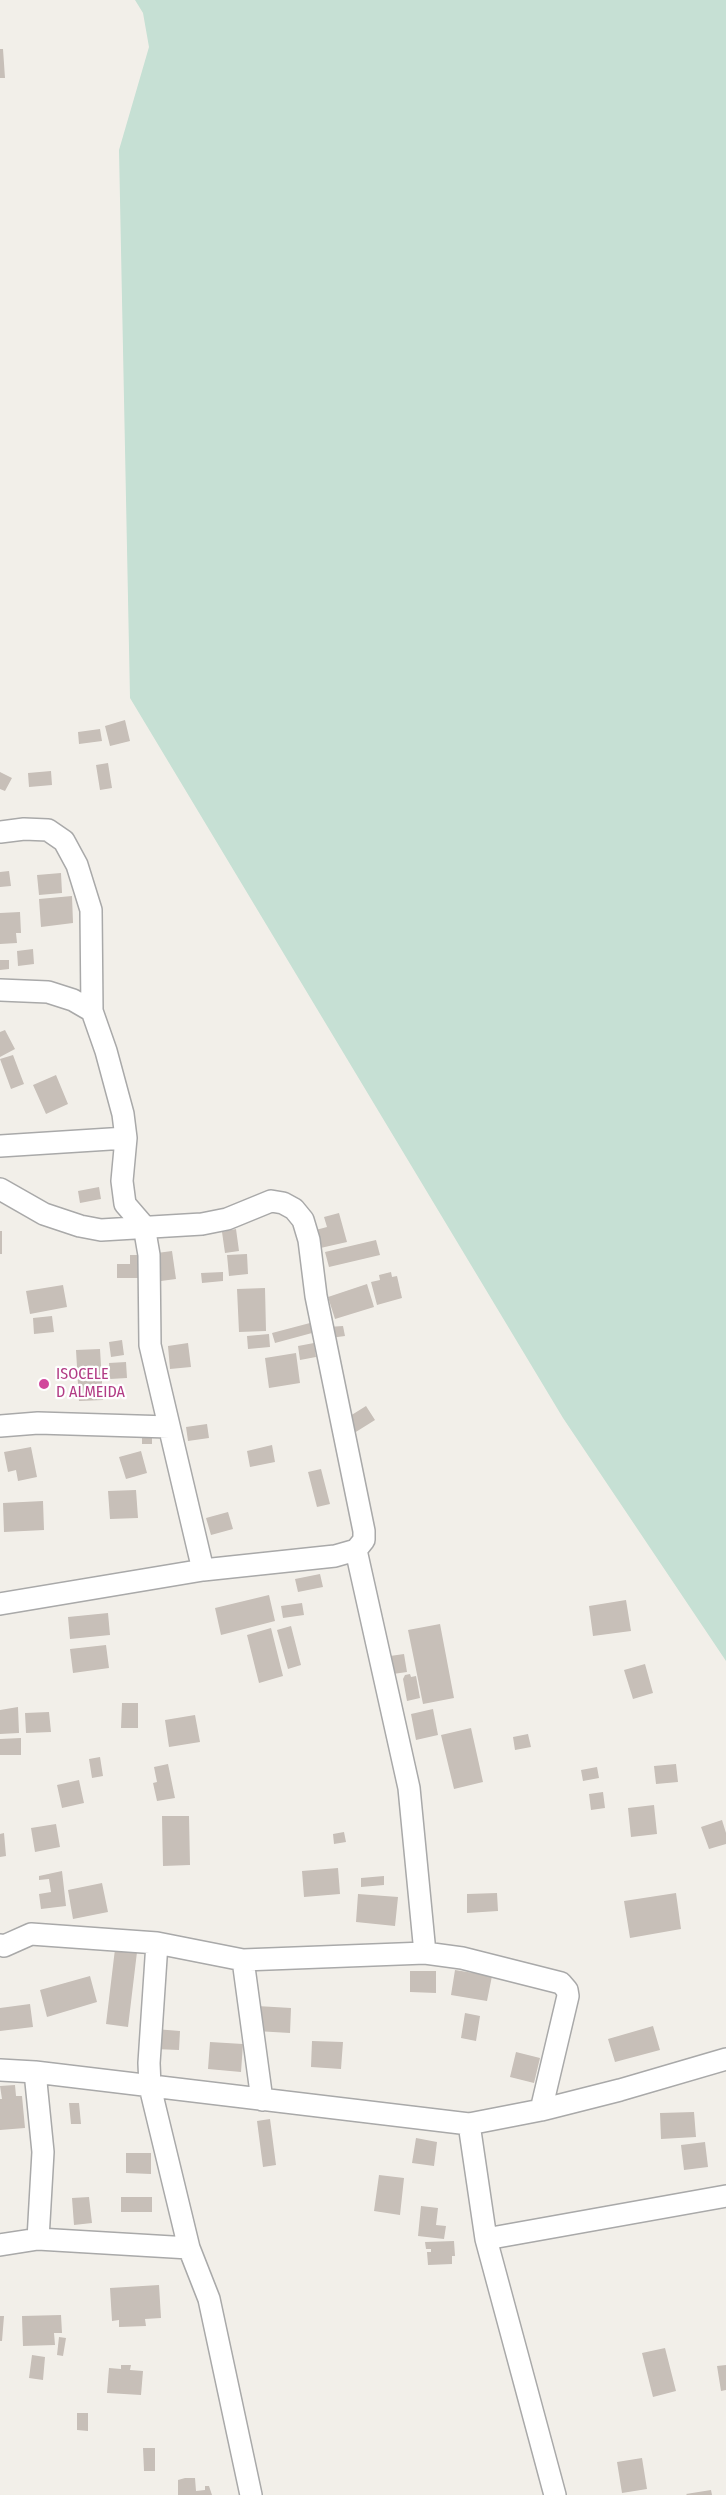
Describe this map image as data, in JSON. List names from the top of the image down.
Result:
{
  "places": ["ISOCELE D ALMEIDA"]
}
